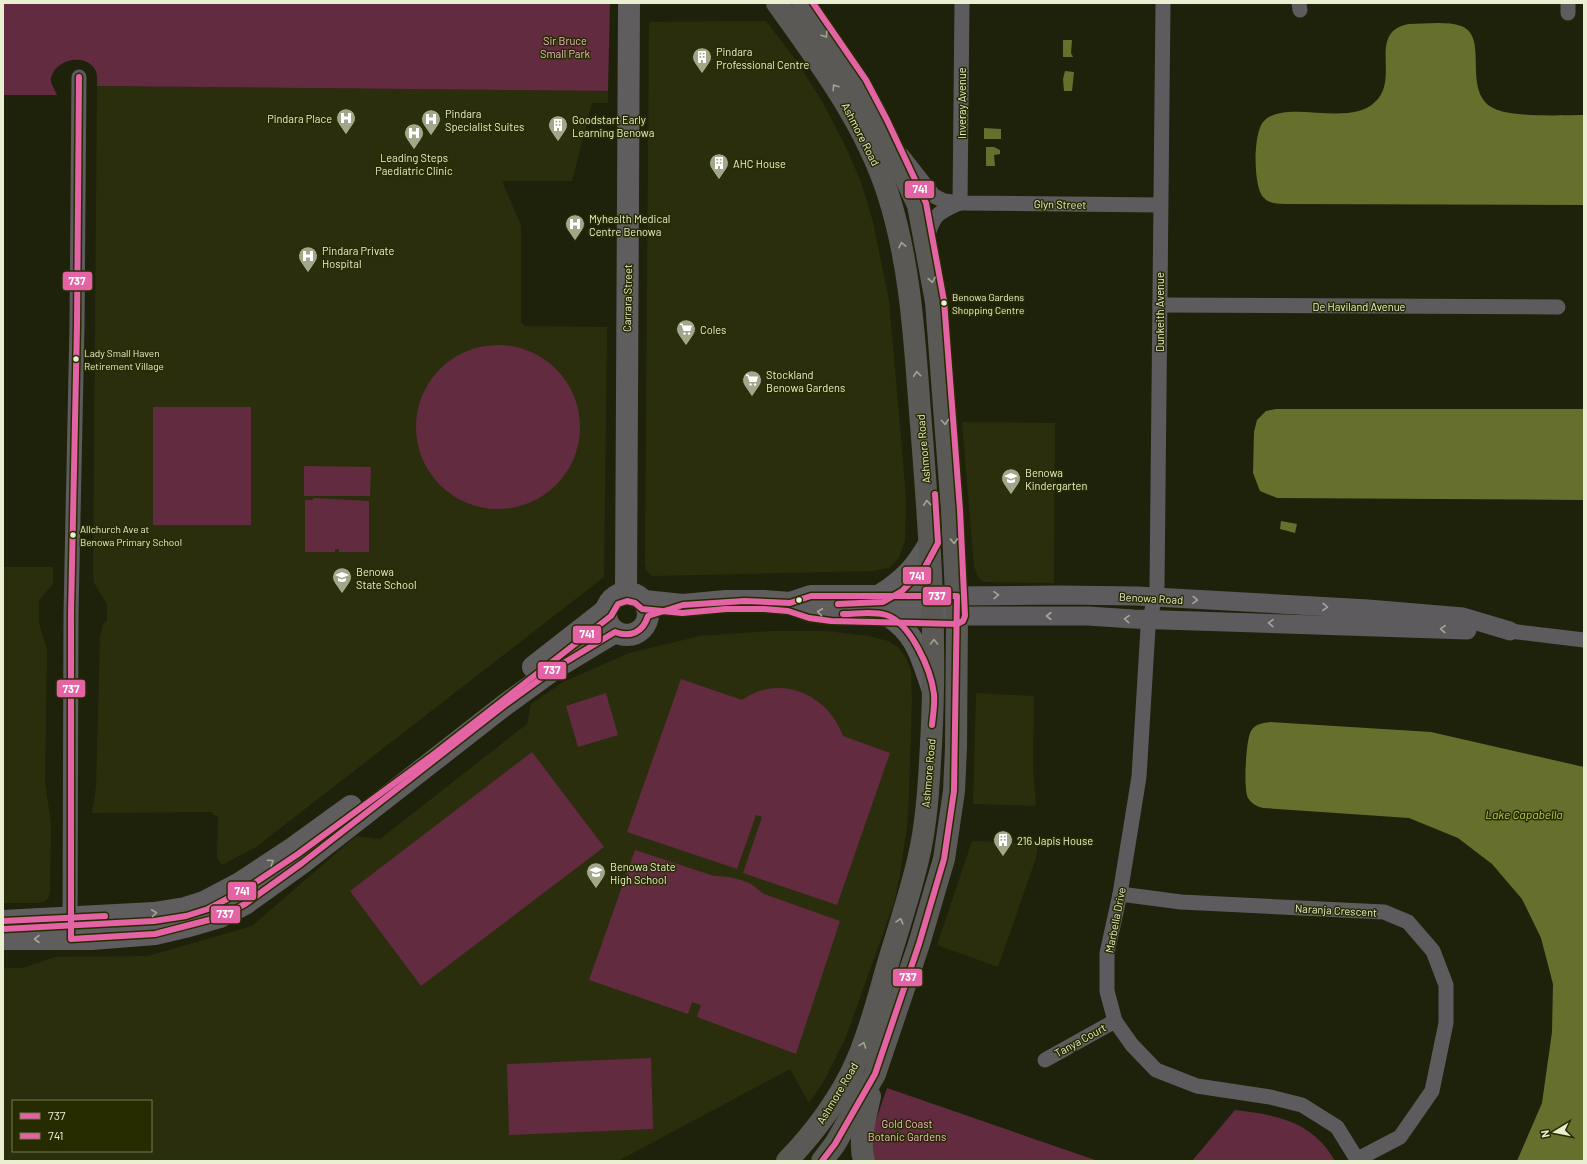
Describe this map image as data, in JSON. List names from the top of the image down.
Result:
{
  "streets": {
    "main road": ["Ashmore Road", "Carrara Street", "Benowa Road"],
    "street": [
      "Inveray Avenue",
      "Glyn Street",
      "De Haviland Avenue",
      "Dunkeith Avenue",
      "Naranja Crescent",
      "Marbella Drive",
      "Tanya Court"
    ]
  },
  "crossings": [
    ["Inveray Avenue", "Glyn Street"],
    ["Ashmore Road", "Glyn Street"],
    ["Ashmore Road", "Benowa Road"],
    ["Glyn Street", "Dunkeith Avenue"],
    ["Carrara Street", "Benowa Road"],
    ["De Haviland Avenue", "Dunkeith Avenue"],
    ["Dunkeith Avenue", "Benowa Road"],
    ["Dunkeith Avenue", "Marbella Drive"],
    ["Benowa Road", "Marbella Drive"],
    ["Naranja Crescent", "Marbella Drive"],
    ["Marbella Drive", "Tanya Court"]
  ],
  "water": ["Lake Capabella"],
  "parks": ["Sir Bruce Small Park", "Gold Coast Botanic Gardens"],
  "places": {
    "building": [
      "Pindara Professional Centre",
      "Goodstart Early Learning Benowa",
      "AHC House",
      "216 Japis House"
    ],
    "hospital": [
      "Pindara Place",
      "Pindara Specialist Suites",
      "Leading Steps Paediatric Clinic",
      "Myhealth Medical Centre Benowa",
      "Pindara Private Hospital"
    ],
    "other": ["Benowa Gardens Shopping Centre", "Lady Small Haven Retirement Village", "Allchurch Ave at Benowa Primary School"],
    "supermarket": ["Coles", "Stockland Benowa Gardens"],
    "school or university": ["Benowa Kindergarten", "Benowa State School", "Benowa State High School"]
  },
  "lines": ["transit line 741", "transit line 737"],
  "legend": ["737", "741"],
  "north": "left"
}
